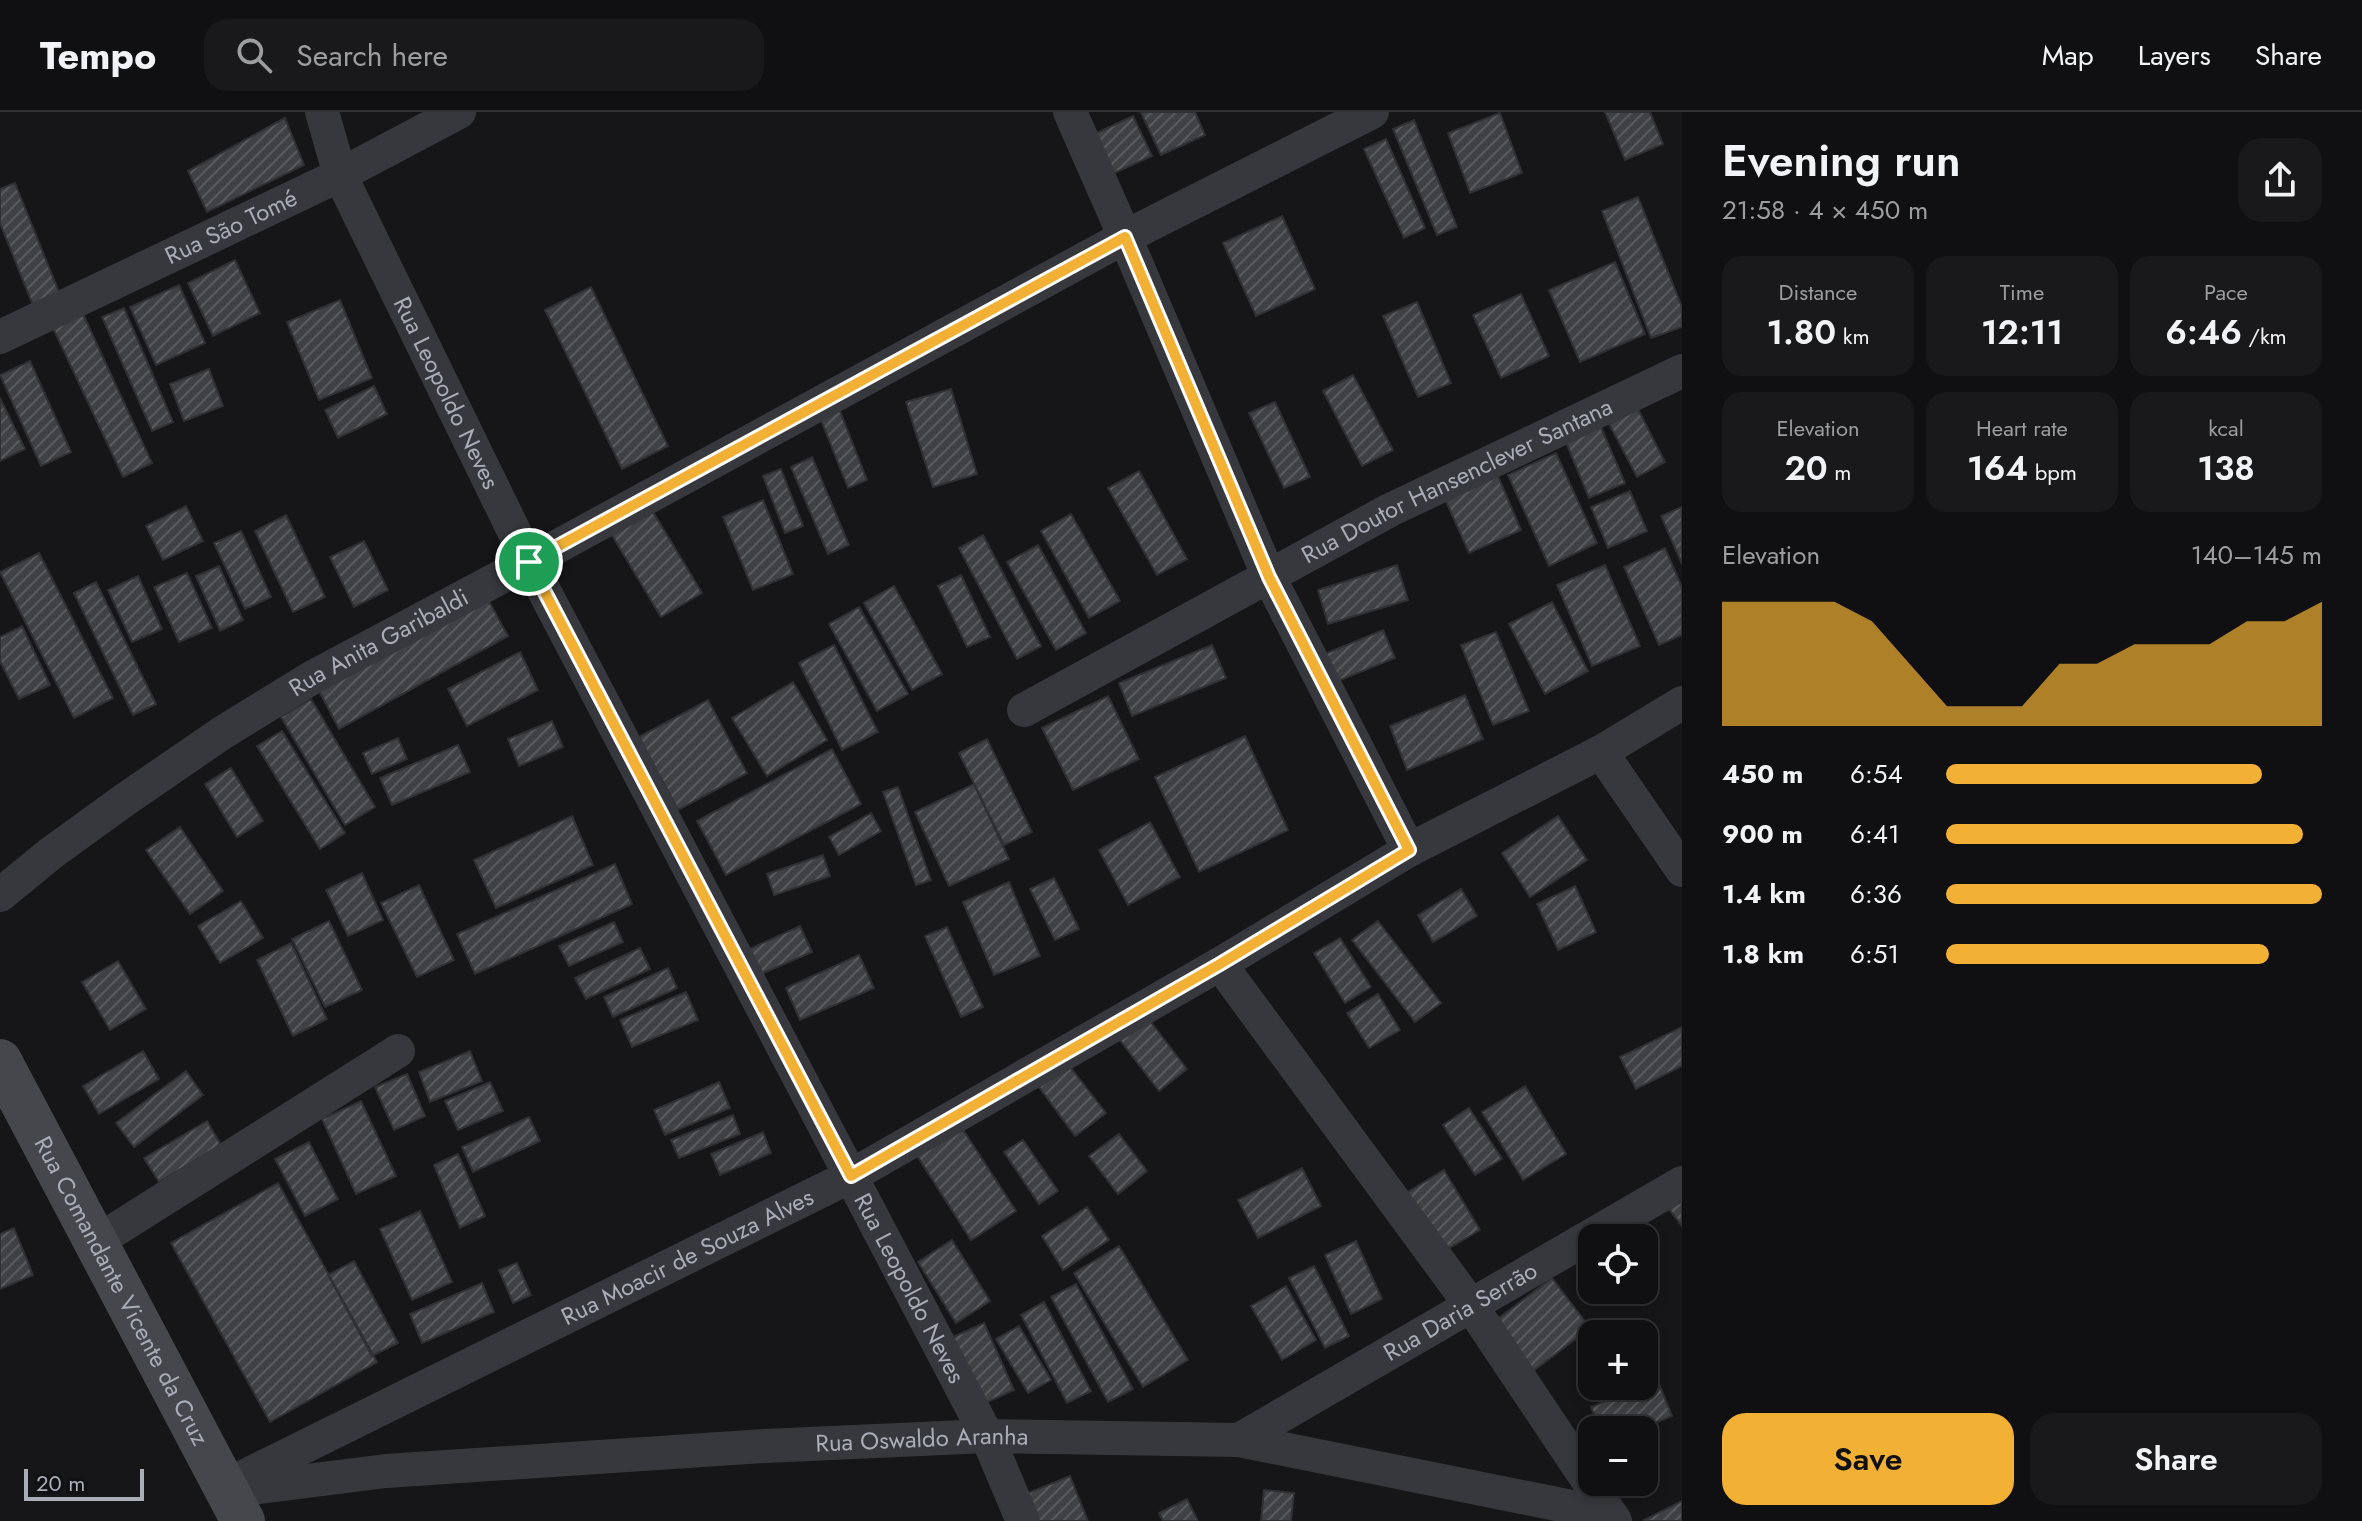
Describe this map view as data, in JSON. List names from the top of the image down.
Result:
{
  "streets": {
    "street": [
      "Rua São Tomé",
      "Rua Leopoldo Neves",
      "Rua Doutor Hansenclever Santana",
      "Rua Anita Garibaldi",
      "Rua Moacir de Souza Alves",
      "Rua Comandante Vicente da Cruz",
      "Rua Daria Serrão",
      "Rua Oswaldo Aranha"
    ]
  },
  "crossings": [
    ["Rua São Tomé", "Rua Leopoldo Neves"],
    ["Rua Leopoldo Neves", "Rua Anita Garibaldi"],
    ["Rua Leopoldo Neves", "Rua Moacir de Souza Alves"],
    ["Rua Leopoldo Neves", "Rua Oswaldo Aranha"],
    ["Rua Moacir de Souza Alves", "Rua Comandante Vicente da Cruz"],
    ["Rua Moacir de Souza Alves", "Rua Oswaldo Aranha"],
    ["Rua Comandante Vicente da Cruz", "Rua Oswaldo Aranha"],
    ["Rua Daria Serrão", "Rua Oswaldo Aranha"]
  ],
  "scale_bar": "20 m",
  "page": {
    "header": "Tempo",
    "search": "Search here",
    "nav": ["Map", "Layers", "Share"],
    "heading": ["Evening run", "21:58 · 4 × 450 m"],
    "stats": [
      ["Distance", "1.80 km"],
      ["Time", "12:11"],
      ["Pace", "6:46 /km"],
      ["Elevation", "20 m"],
      ["Heart rate", "164 bpm"],
      ["kcal", "138"]
    ],
    "chart": ["Elevation", "140–145 m"],
    "list": [
      {
        "name": "450 m",
        "note": "6:54"
      },
      {
        "name": "900 m",
        "note": "6:41"
      },
      {
        "name": "1.4 km",
        "note": "6:36"
      },
      {
        "name": "1.8 km",
        "note": "6:51"
      }
    ],
    "map_buttons": ["+", "−"],
    "buttons": ["Save", "Share"],
    "scale": "20 m"
  }
}
